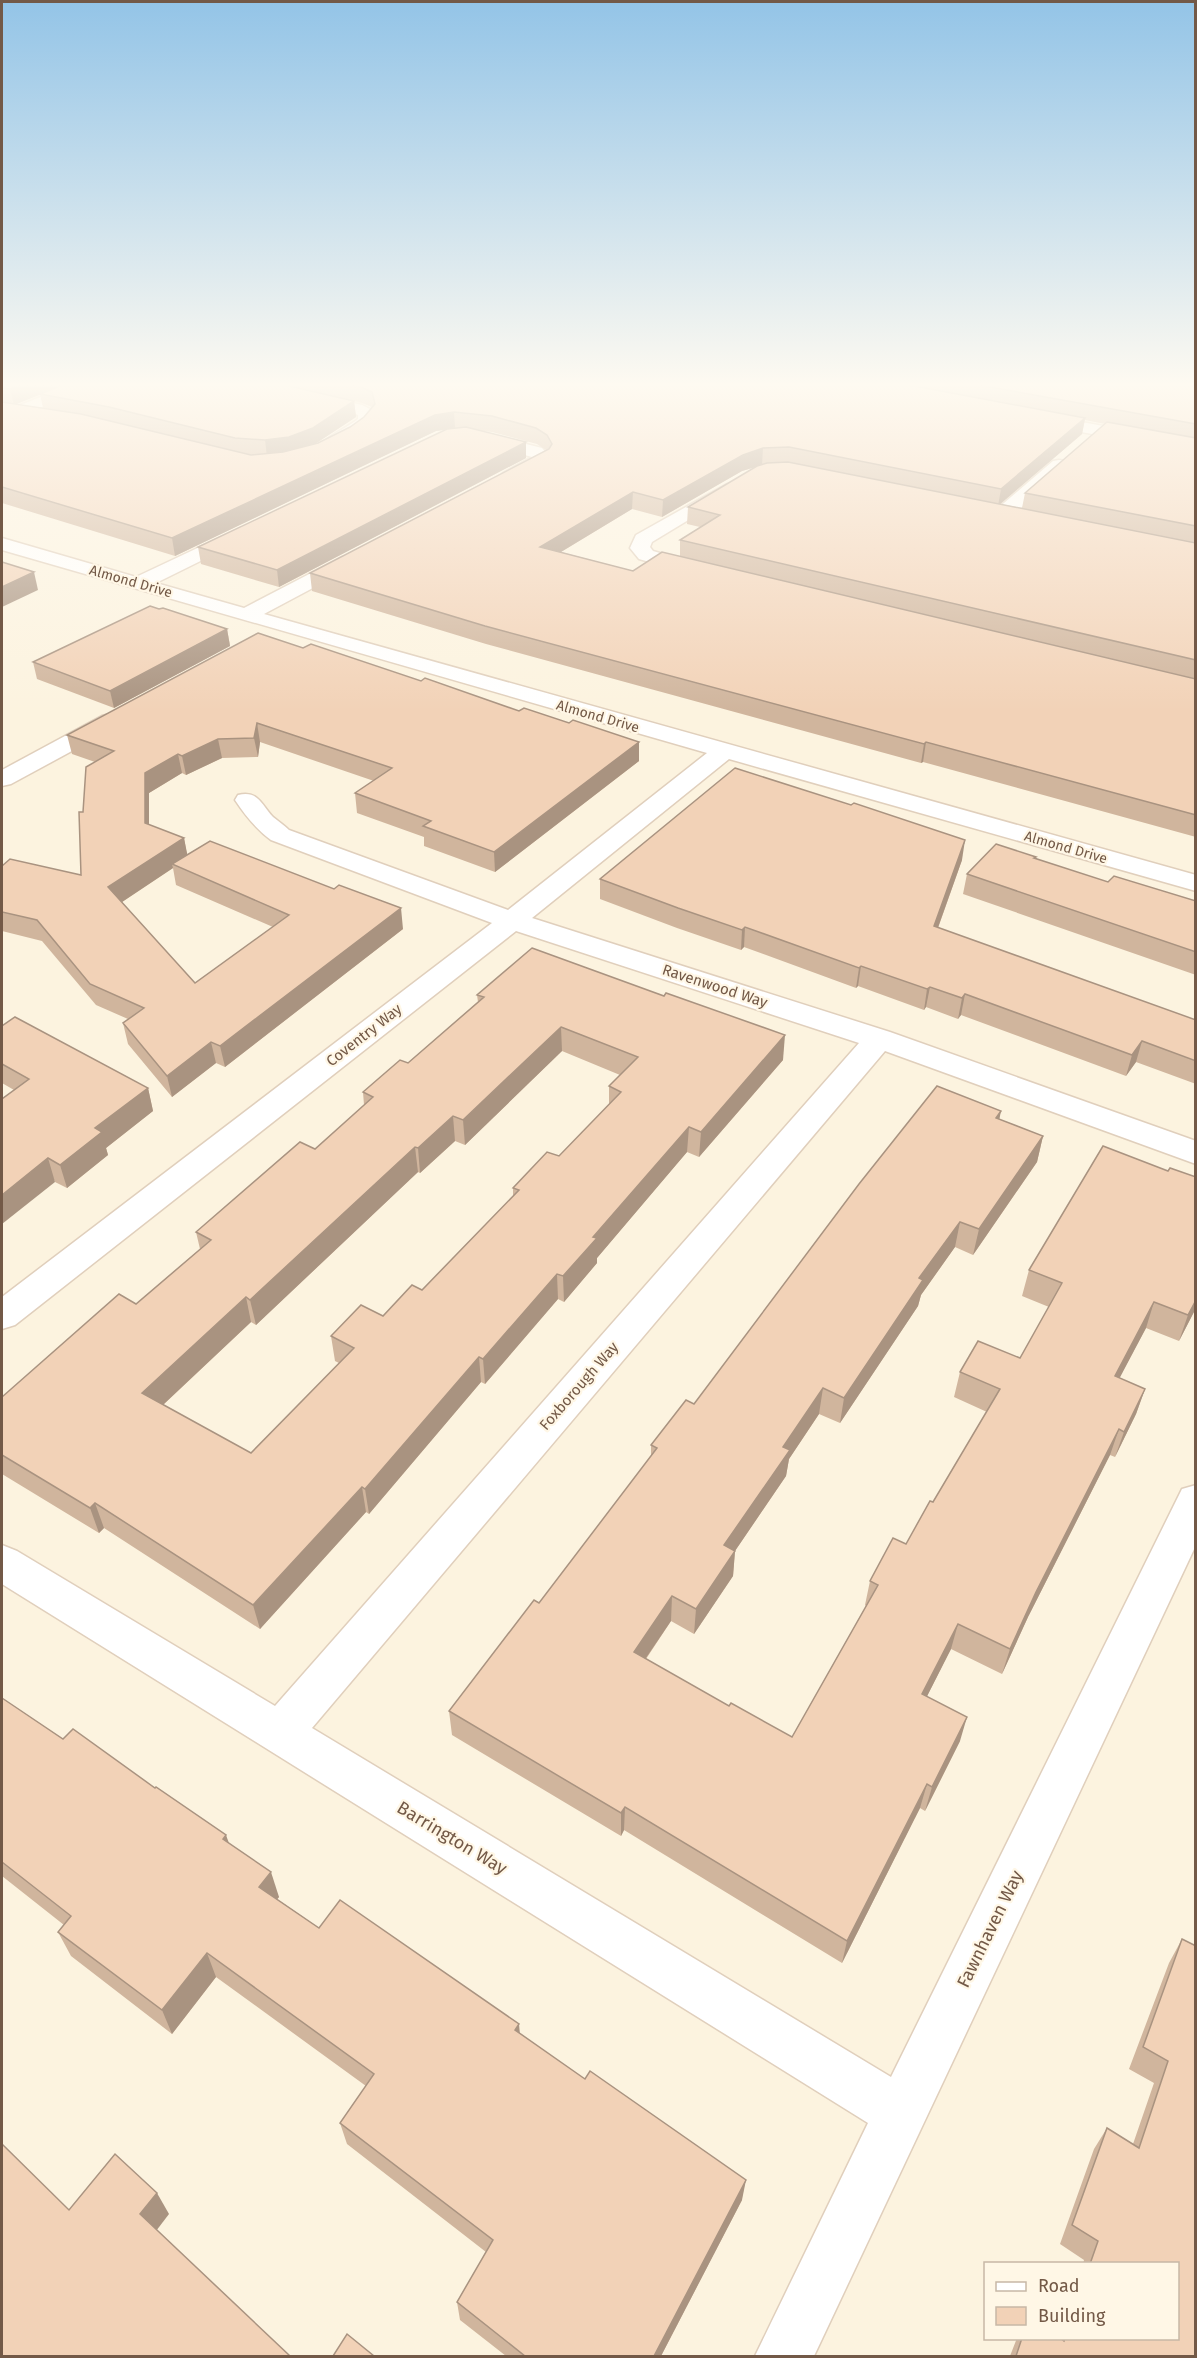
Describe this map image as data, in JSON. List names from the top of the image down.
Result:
{
  "streets": {
    "street": [
      "Almond Drive",
      "Ravenwood Way",
      "Coventry Way",
      "Foxborough Way",
      "Barrington Way",
      "Fawnhaven Way"
    ]
  },
  "crossings": [
    ["Almond Drive", "Coventry Way"],
    ["Ravenwood Way", "Coventry Way"],
    ["Ravenwood Way", "Foxborough Way"],
    ["Foxborough Way", "Barrington Way"],
    ["Barrington Way", "Fawnhaven Way"]
  ],
  "legend": ["Road", "Building"]
}
